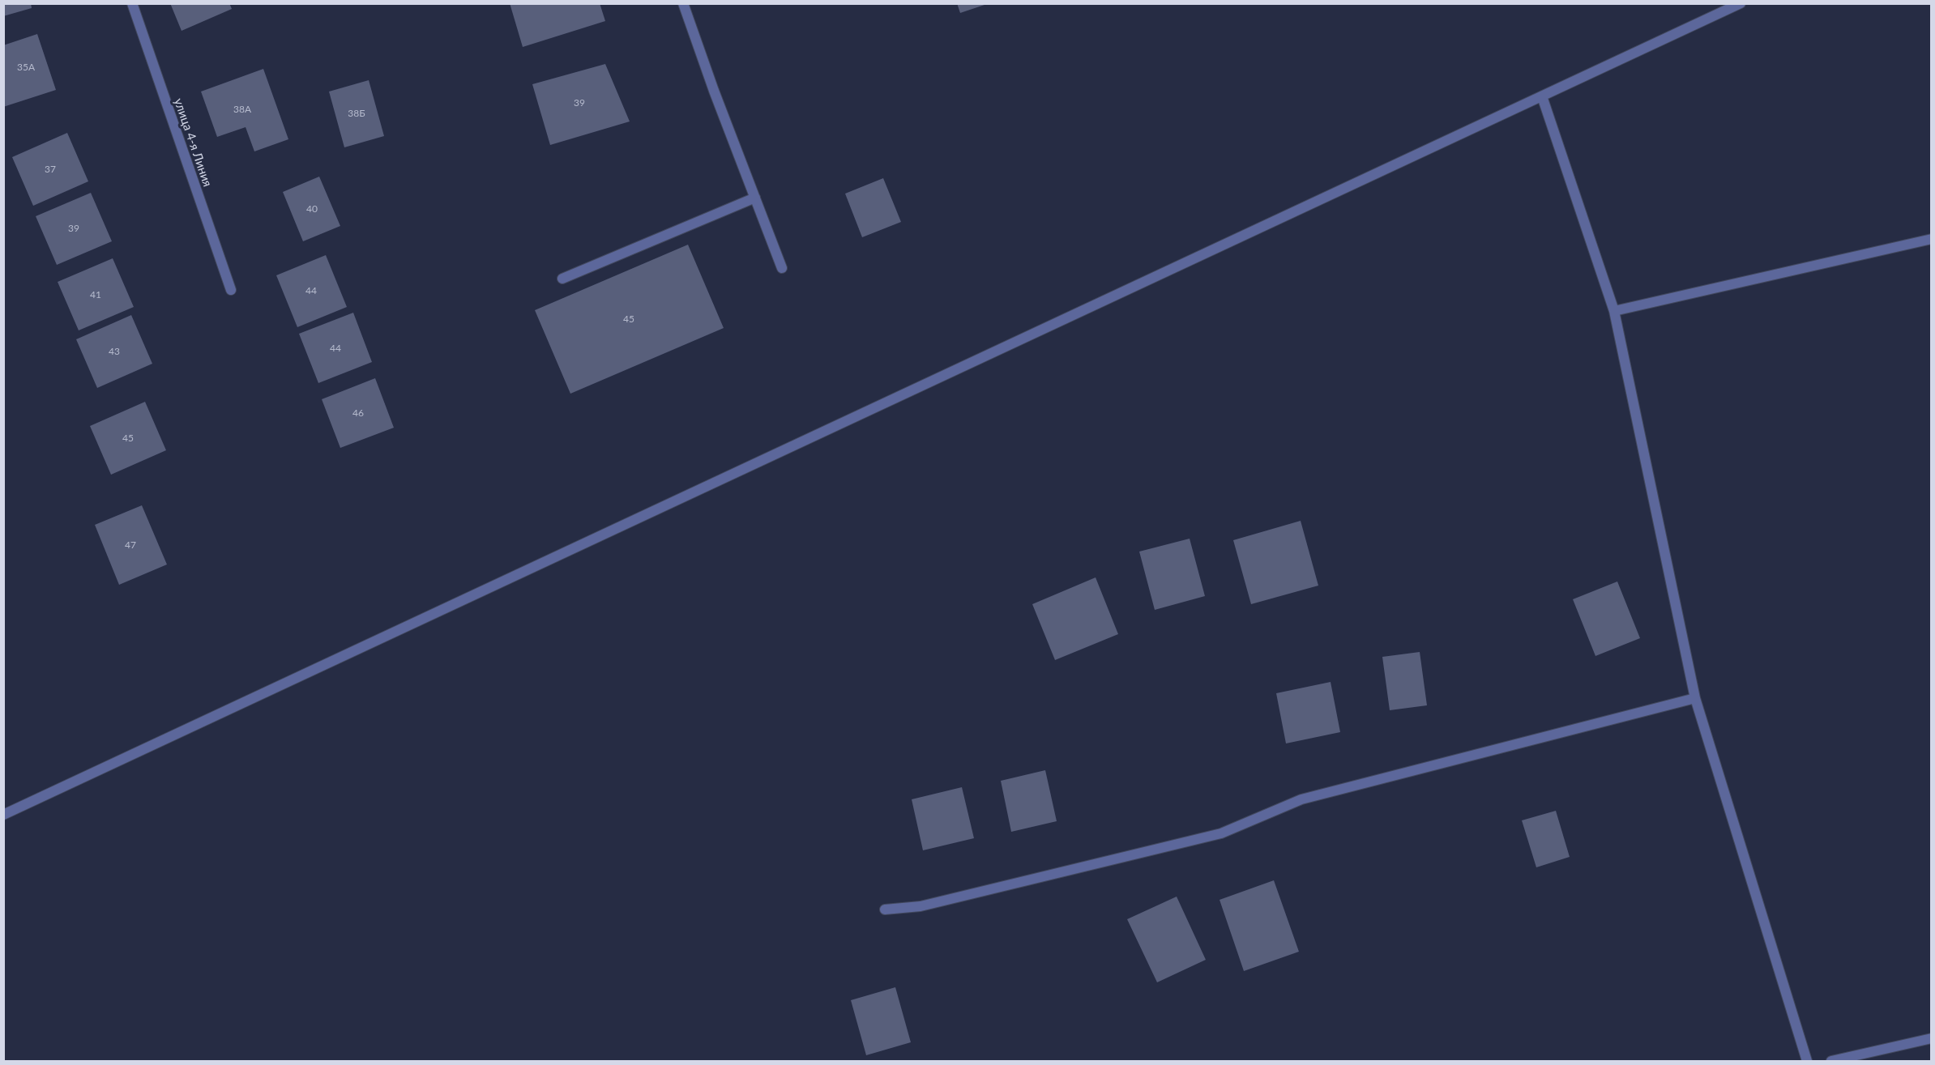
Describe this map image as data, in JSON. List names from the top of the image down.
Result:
{
  "streets": {
    "street": ["улица 4-я Линия"]
  },
  "house_numbers": [
    "35А",
    "39",
    "38А",
    "38Б",
    "37",
    "40",
    "39",
    "44",
    "41",
    "45",
    "44",
    "43",
    "46",
    "45",
    "47"
  ]
}
